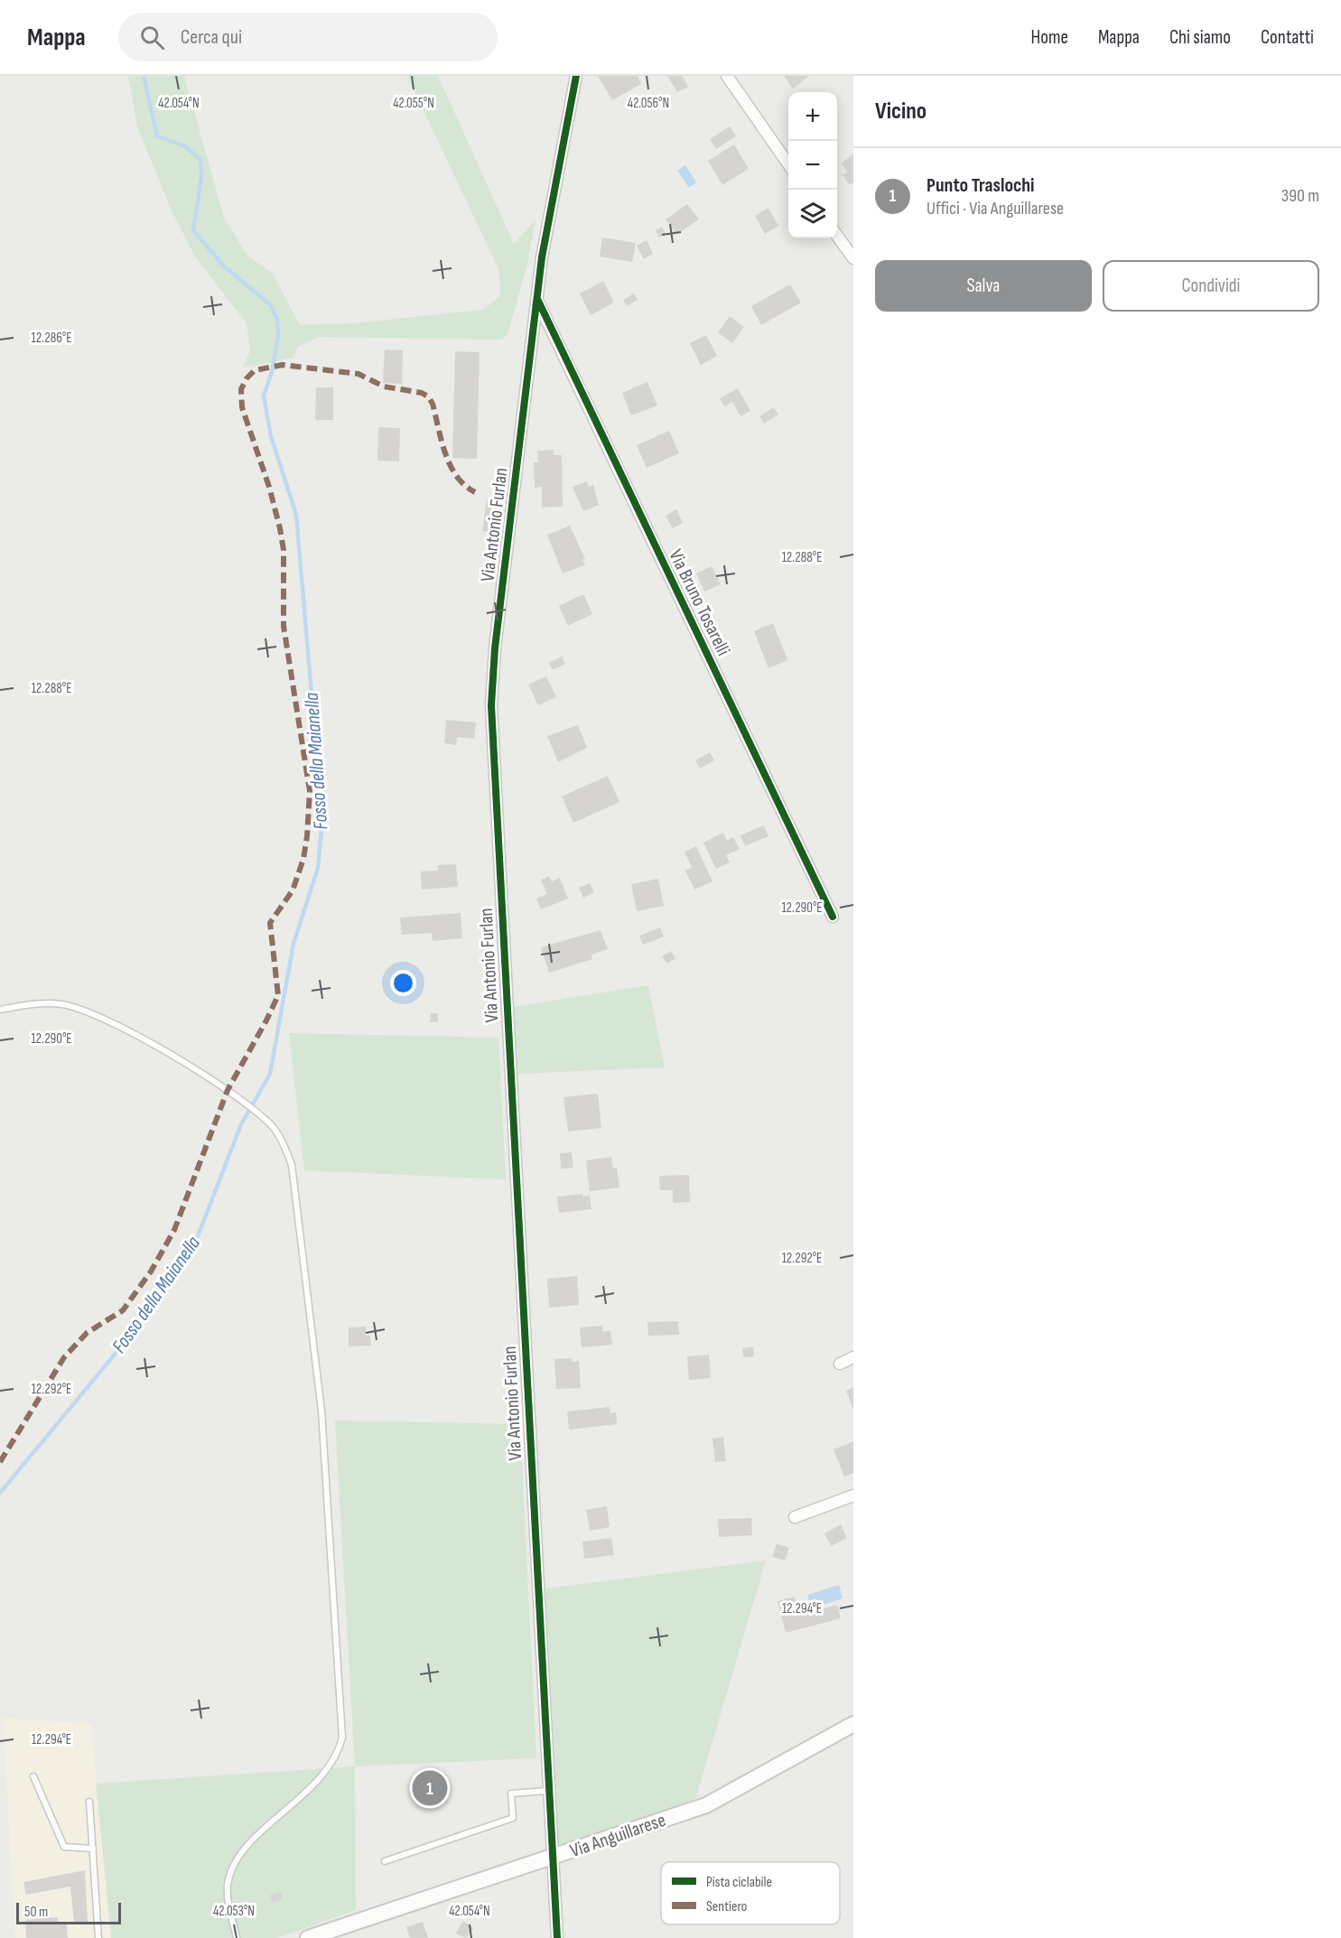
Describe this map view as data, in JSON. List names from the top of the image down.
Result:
{
  "streets": {
    "main road": ["Via Anguillarese"],
    "street": ["Via Antonio Furlan", "Via Bruno Tosarelli"]
  },
  "crossings": [
    ["Via Antonio Furlan", "Via Bruno Tosarelli"],
    ["Via Antonio Furlan", "Via Anguillarese"]
  ],
  "water": ["Fosso della Maianella"],
  "legend": ["Pista ciclabile", "Sentiero"],
  "scale_bar": "50 m",
  "page": {
    "header": "Mappa",
    "search": "Cerca qui",
    "nav": [
      "Home",
      "Mappa",
      "Chi siamo",
      "Contatti"
    ],
    "heading": "Vicino",
    "map_buttons": ["+", "−"],
    "list": [
      {
        "mark": "1",
        "name": "Punto Traslochi",
        "note": "Uffici · Via Anguillarese",
        "value": "390 m"
      }
    ],
    "buttons": ["Salva", "Condividi"],
    "pins": "1",
    "scale": "50 m"
  },
  "coordinates": [
    "42.054°N",
    "42.055°N",
    "42.056°N",
    "12.286°E",
    "12.288°E",
    "12.290°E",
    "12.292°E",
    "12.294°E",
    "42.053°N"
  ]
}
